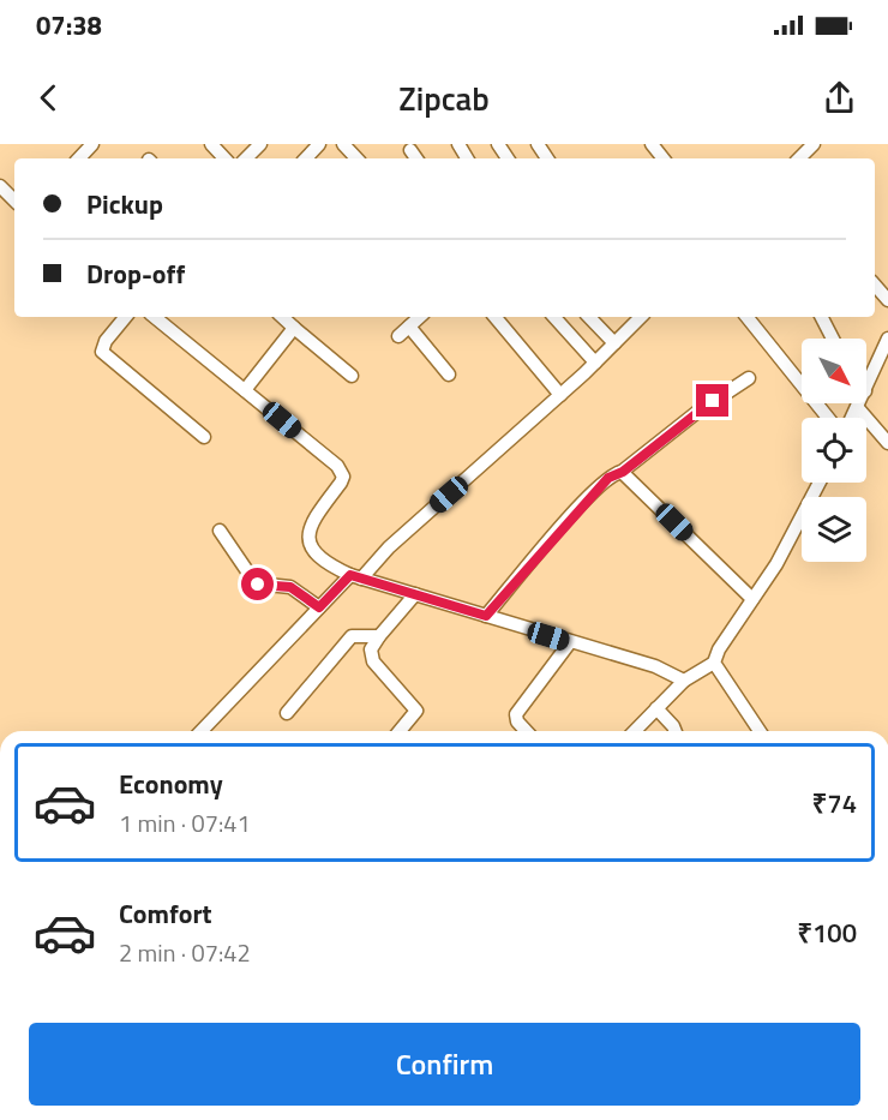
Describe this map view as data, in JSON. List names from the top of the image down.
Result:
{
  "north": "bottom right",
  "page": {
    "status": "07:38",
    "header": "Zipcab",
    "banner": ["Pickup", "Drop-off"],
    "list": [
      {
        "name": "Economy",
        "note": "1 min · 07:41",
        "value": "₹74"
      },
      {
        "name": "Comfort",
        "note": "2 min · 07:42",
        "value": "₹100"
      }
    ],
    "buttons": "Confirm"
  }
}
